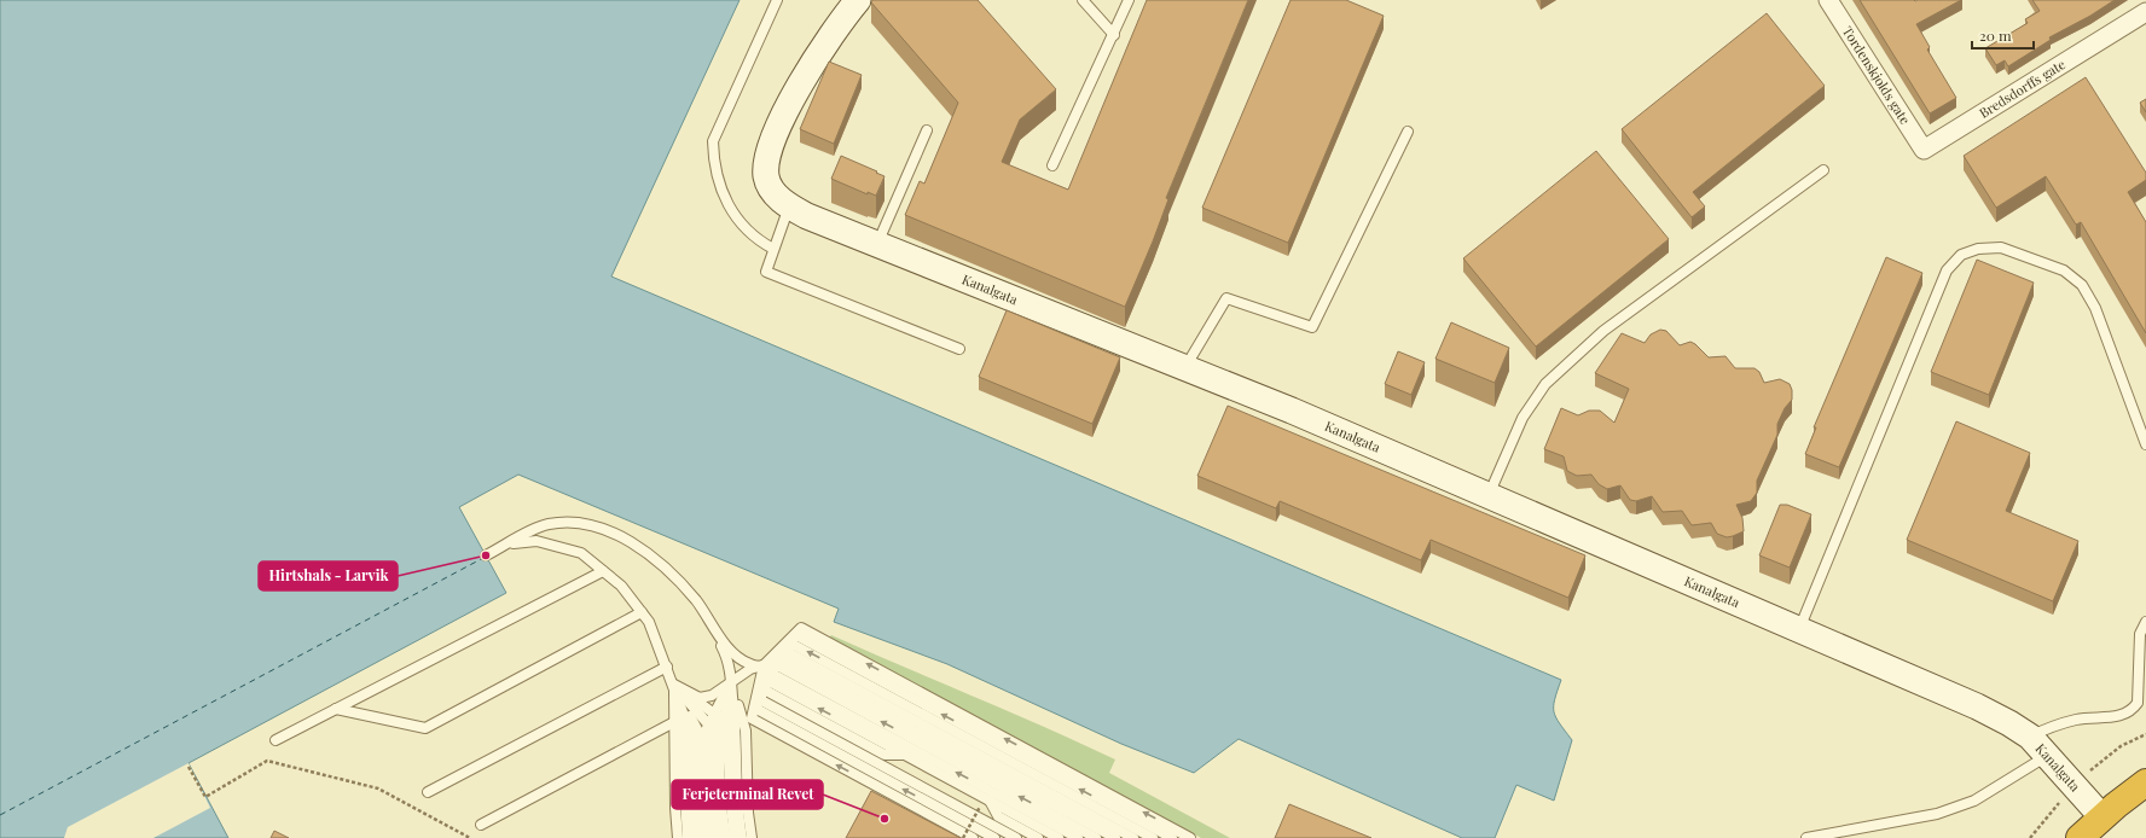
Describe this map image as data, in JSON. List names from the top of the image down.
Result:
{
  "streets": {
    "main road": ["Kanalgata"],
    "street": ["Tordenskjolds gate", "Bredsdorffs gate"]
  },
  "crossings": [
    ["Tordenskjolds gate", "Bredsdorffs gate"]
  ],
  "places": ["Hirtshals - Larvik", "Ferjeterminal Revet"],
  "scale_bar": "20 m"
}
